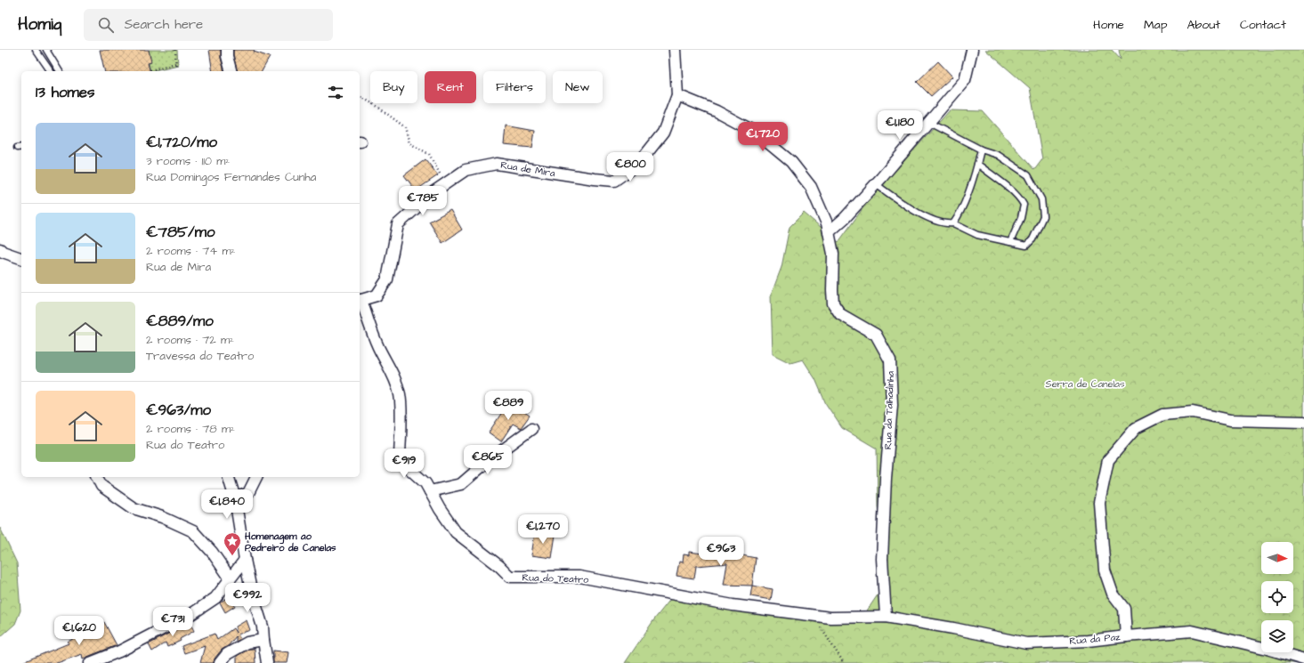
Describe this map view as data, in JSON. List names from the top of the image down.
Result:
{
  "streets": {
    "street": [
      "Rua de Mira",
      "Rua da Talhadinha",
      "Rua do Teatro",
      "Rua da Paz"
    ]
  },
  "crossings": [
    ["Rua de Mira", "Rua da Talhadinha"],
    ["Rua de Mira", "Rua do Teatro"],
    ["Rua da Talhadinha", "Rua do Teatro"],
    ["Rua da Talhadinha", "Rua da Paz"],
    ["Rua do Teatro", "Rua da Paz"]
  ],
  "parks": ["Serra de Canelas"],
  "places": {
    "place": ["Homenagem ao Pedreiro de Canelas"]
  },
  "north": "right",
  "page": {
    "header": "Homiq",
    "search": "Search here",
    "nav": [
      "Home",
      "Map",
      "About",
      "Contact"
    ],
    "chip": [
      "Buy",
      "Rent",
      "Filters",
      "New"
    ],
    "heading": "13 homes",
    "price": [
      "€1,180",
      "€1,720",
      "€800",
      "€785",
      "€889",
      "€865",
      "€919",
      "€1,840",
      "€1,270",
      "€963",
      "€992",
      "€731",
      "€1,620"
    ],
    "list": [
      {
        "name": "€1,720/mo",
        "note": "3 rooms · 110 m² · Rua Domingos Fernandes Cunha"
      },
      {
        "name": "€785/mo",
        "note": "2 rooms · 74 m² · Rua de Mira"
      },
      {
        "name": "€889/mo",
        "note": "2 rooms · 72 m² · Travessa do Teatro"
      },
      {
        "name": "€963/mo",
        "note": "2 rooms · 78 m² · Rua do Teatro"
      }
    ]
  }
}
